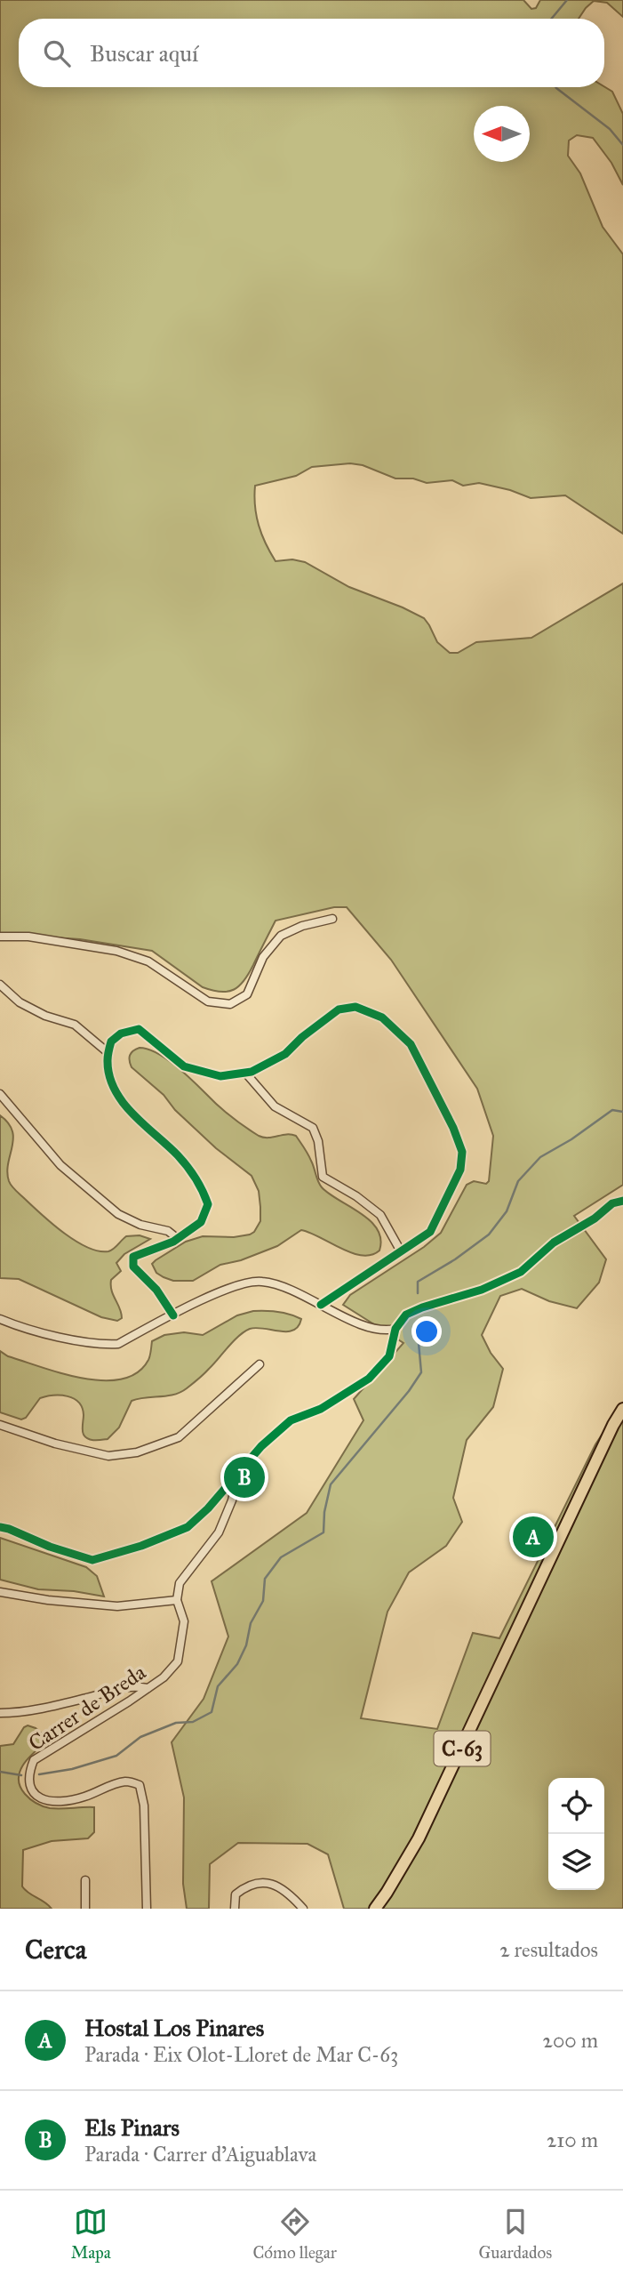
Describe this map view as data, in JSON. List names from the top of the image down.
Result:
{
  "streets": {
    "main road": ["C-63"],
    "street": ["Carrer de Breda"]
  },
  "north": "left",
  "page": {
    "search": "Buscar aquí",
    "pins": ["B", "A"],
    "heading": ["Cerca", "2 resultados"],
    "list": [
      {
        "mark": "A",
        "name": "Hostal Los Pinares",
        "note": "Parada · Eix Olot-Lloret de Mar C-63",
        "value": "200 m"
      },
      {
        "mark": "B",
        "name": "Els Pinars",
        "note": "Parada · Carrer d'Aiguablava",
        "value": "210 m"
      }
    ],
    "nav": ["Mapa", "Cómo llegar", "Guardados"]
  }
}
